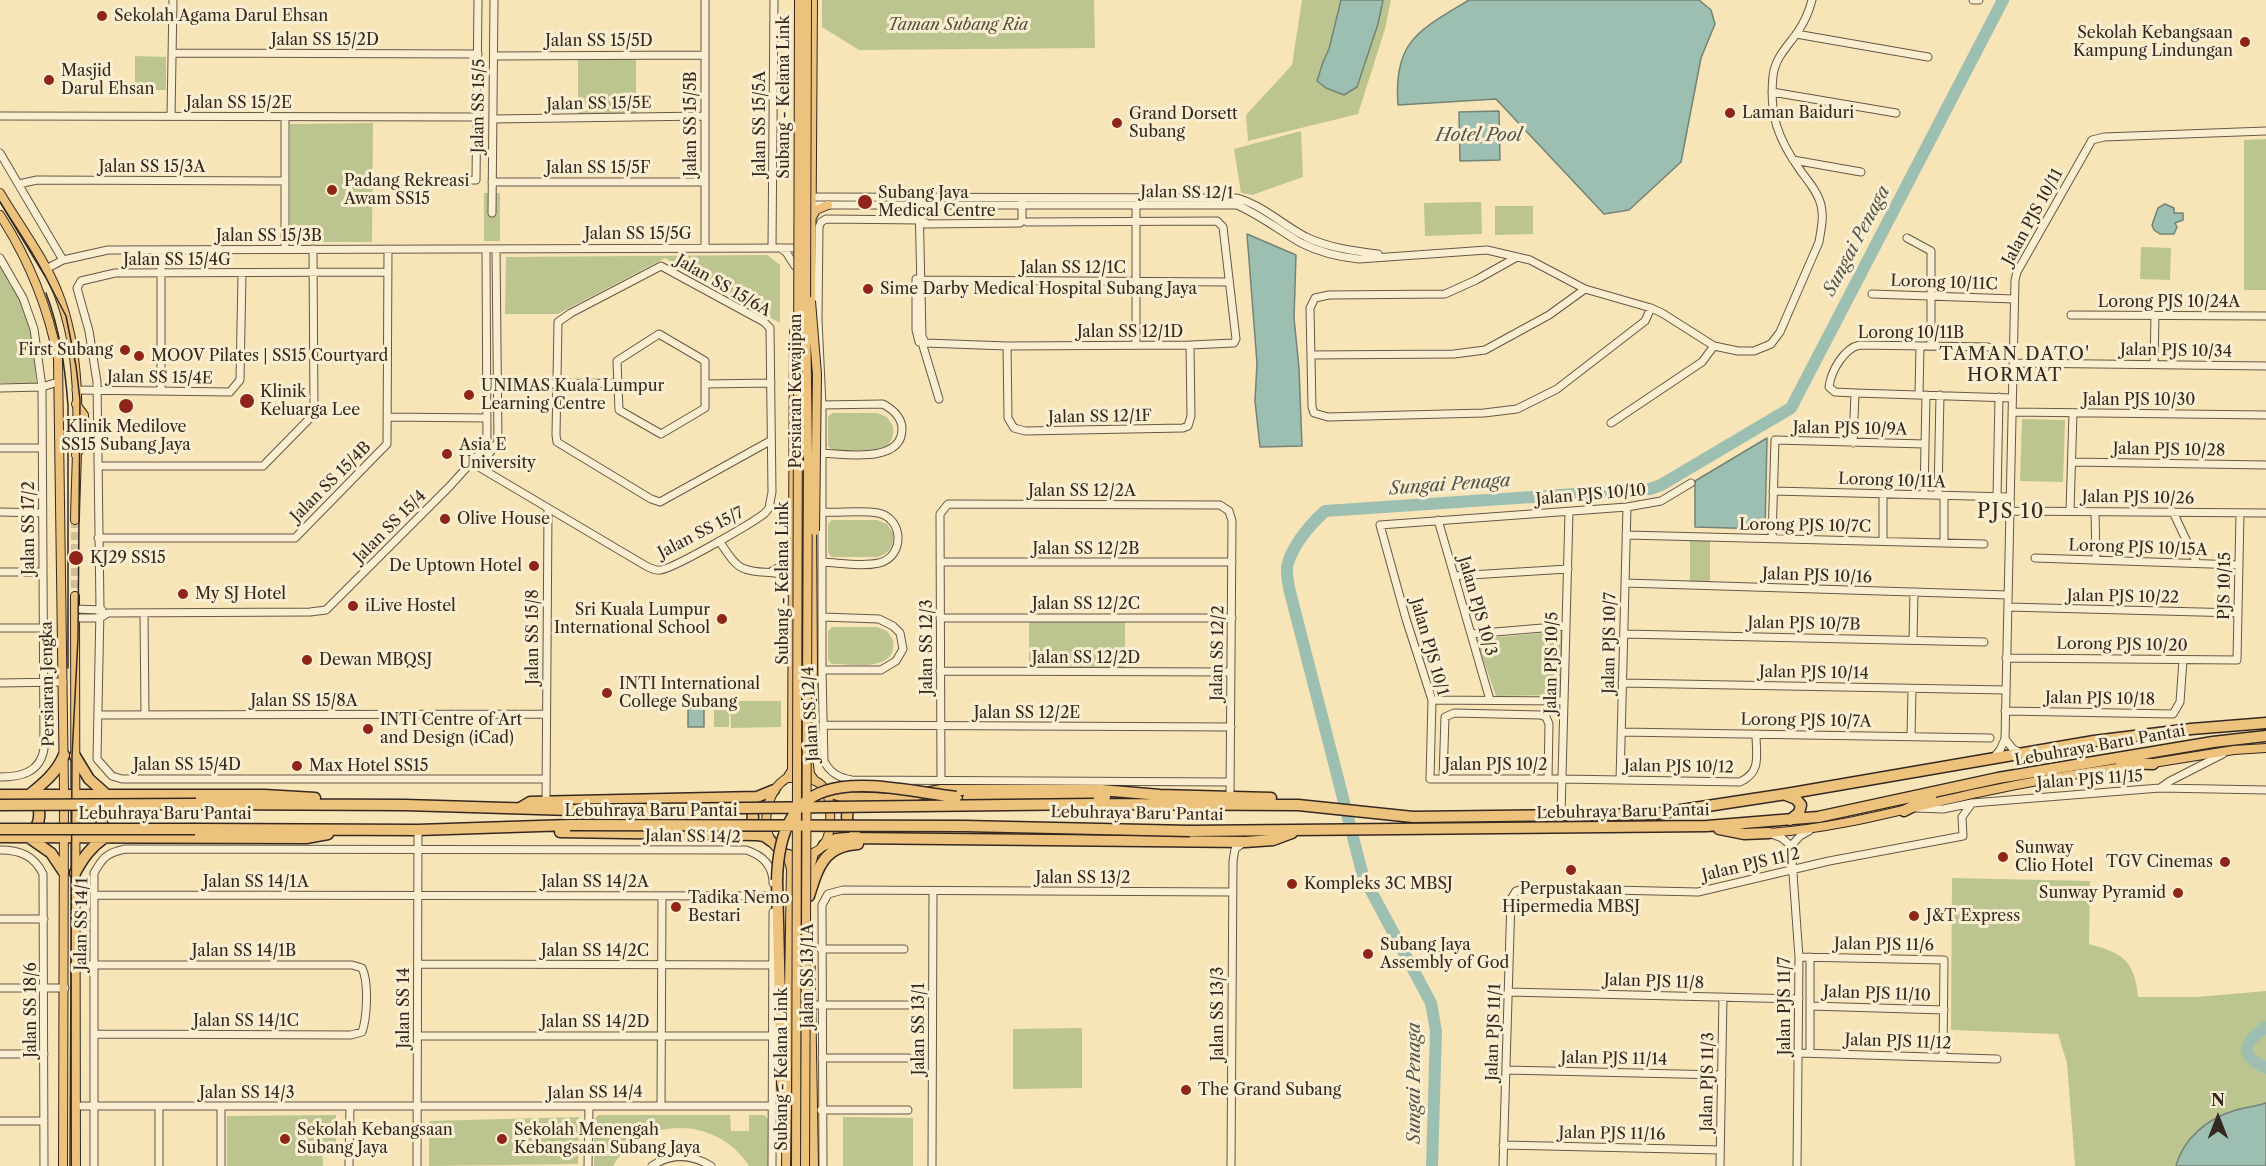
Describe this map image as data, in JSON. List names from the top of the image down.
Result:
{
  "streets": {
    "highway": ["Lebuhraya Baru Pantai"],
    "main road": ["Subang - Kelana Link", "Persiaran Kewajipan", "Persiaran Jengka"],
    "street": [
      "Jalan SS 15/2D",
      "Jalan SS 15/5D",
      "Jalan SS 15/2E",
      "Jalan SS 15/5E",
      "Jalan SS 15/5",
      "Jalan SS 15/5B",
      "Jalan SS 15/5A",
      "Jalan SS 15/3A",
      "Jalan SS 15/5F",
      "Jalan SS 12/1",
      "Jalan PJS 10/11",
      "Jalan SS 15/5G",
      "Jalan SS 15/3B",
      "Jalan SS 15/4G",
      "Jalan SS 12/1C",
      "Lorong 10/11C",
      "Jalan SS 15/6A",
      "Lorong PJS 10/24A",
      "Jalan SS 12/1D",
      "Lorong 10/11B",
      "Jalan PJS 10/34",
      "Jalan SS 15/4E",
      "Jalan PJS 10/30",
      "Jalan SS 12/1F",
      "Jalan PJS 10/9A",
      "Jalan PJS 10/28",
      "Lorong 10/11A",
      "Jalan SS 15/4B",
      "Jalan SS 12/2A",
      "Jalan PJS 10/10",
      "Jalan PJS 10/26",
      "Lorong PJS 10/7C",
      "Jalan SS 15/4",
      "Jalan SS 17/2",
      "Jalan SS 15/7",
      "Lorong PJS 10/15A",
      "Jalan SS 12/2B",
      "Jalan PJS 10/16",
      "PJS 10/15",
      "Jalan PJS 10/22",
      "Jalan SS 12/2C",
      "Jalan PJS 10/3",
      "Jalan PJS 10/7B",
      "Jalan SS 15/8",
      "Jalan PJS 10/7",
      "Lorong PJS 10/20",
      "Jalan SS 12/3",
      "Jalan PJS 10/1",
      "Jalan SS 12/2",
      "Jalan SS 12/2D",
      "Jalan PJS 10/5",
      "Jalan PJS 10/14",
      "Jalan PJS 10/18",
      "Jalan SS 15/8A",
      "Jalan SS 12/2E",
      "Jalan SS 12/4",
      "Lorong PJS 10/7A",
      "Jalan SS 15/4D",
      "Jalan PJS 10/2",
      "Jalan PJS 10/12",
      "Jalan PJS 11/15",
      "Jalan SS 14/2",
      "Jalan PJS 11/2",
      "Jalan SS 13/2",
      "Jalan SS 14/1A",
      "Jalan SS 14/2A",
      "Jalan SS 14/1",
      "Jalan PJS 11/6",
      "Jalan SS 14/1B",
      "Jalan SS 14/2C",
      "Jalan SS 13/1A",
      "Jalan PJS 11/8",
      "Jalan PJS 11/10",
      "Jalan PJS 11/7",
      "Jalan SS 14",
      "Jalan SS 18/6",
      "Jalan SS 13/3",
      "Jalan SS 14/1C",
      "Jalan SS 14/2D",
      "Jalan SS 13/1",
      "Jalan PJS 11/1",
      "Jalan PJS 11/12",
      "Jalan PJS 11/14",
      "Jalan PJS 11/3",
      "Jalan SS 14/3",
      "Jalan SS 14/4",
      "Jalan PJS 11/16"
    ]
  },
  "crossings": [
    ["Jalan SS 15/5D", "Jalan SS 15/5"],
    ["Jalan SS 15/5D", "Jalan SS 15/5B"],
    ["Subang - Kelana Link", "Persiaran Kewajipan"],
    ["Jalan SS 15/5E", "Jalan SS 15/5"],
    ["Jalan SS 15/5E", "Jalan SS 15/5B"],
    ["Jalan SS 15/5", "Jalan SS 15/5F"],
    ["Jalan SS 15/5B", "Jalan SS 15/5F"],
    ["Jalan SS 15/5B", "Jalan SS 15/5G"],
    ["Jalan SS 15/5A", "Jalan SS 15/5G"],
    ["Jalan SS 12/1", "Persiaran Kewajipan"],
    ["Jalan PJS 10/11", "Lorong 10/11C"],
    ["Jalan PJS 10/11", "Lorong 10/11B"],
    ["Jalan PJS 10/11", "Jalan PJS 10/34"],
    ["Jalan PJS 10/11", "Jalan PJS 10/30"],
    ["Jalan PJS 10/11", "Lorong 10/11A"],
    ["Jalan PJS 10/11", "Jalan PJS 10/26"],
    ["Jalan PJS 10/11", "Jalan PJS 10/16"],
    ["Jalan PJS 10/11", "Jalan PJS 10/22"],
    ["Jalan PJS 10/11", "Lorong PJS 10/20"],
    ["Jalan PJS 10/11", "Jalan PJS 10/14"],
    ["Jalan PJS 10/11", "Jalan PJS 10/18"],
    ["Jalan SS 15/5G", "Jalan SS 15/3B"],
    ["Jalan SS 15/5G", "Persiaran Kewajipan"],
    ["Jalan SS 15/5G", "Jalan SS 15/4"],
    ["Jalan SS 15/3B", "Jalan SS 15/4B"],
    ["Jalan SS 15/3B", "Jalan SS 15/4"],
    ["Jalan SS 15/4G", "Jalan SS 15/4E"],
    ["Jalan SS 15/4G", "Jalan SS 15/4B"],
    ["Jalan SS 15/4G", "Jalan SS 15/4D"],
    ["Jalan SS 12/1C", "Jalan SS 12/1D"],
    ["Jalan SS 15/6A", "Jalan SS 15/7"],
    ["Jalan SS 12/1D", "Jalan SS 12/1F"],
    ["Jalan SS 15/4E", "Jalan SS 15/4D"],
    ["Jalan PJS 10/9A", "Lorong 10/11A"],
    ["Jalan SS 15/4B", "Jalan SS 15/4D"],
    ["Jalan SS 12/2A", "Jalan SS 12/3"],
    ["Jalan SS 12/2A", "Jalan SS 12/2"],
    ["Jalan PJS 10/10", "Jalan PJS 10/3"],
    ["Jalan PJS 10/10", "Jalan PJS 10/7"],
    ["Jalan PJS 10/10", "Jalan PJS 10/1"],
    ["Jalan PJS 10/10", "Jalan PJS 10/5"],
    ["Jalan PJS 10/26", "PJS 10/15"],
    ["Lorong PJS 10/7C", "Jalan PJS 10/7"],
    ["Jalan SS 15/4", "Jalan SS 15/7"],
    ["Jalan SS 15/4", "Persiaran Jengka"],
    ["Jalan SS 15/4", "Jalan SS 15/4D"],
    ["Jalan SS 15/7", "Jalan SS 15/8"],
    ["Lorong PJS 10/15A", "PJS 10/15"],
    ["Jalan SS 12/2B", "Jalan SS 12/3"],
    ["Jalan SS 12/2B", "Jalan SS 12/2"],
    ["Jalan PJS 10/16", "Jalan PJS 10/7"],
    ["PJS 10/15", "Jalan PJS 10/22"],
    ["PJS 10/15", "Lorong PJS 10/20"],
    ["Jalan SS 12/2C", "Jalan SS 12/3"],
    ["Jalan SS 12/2C", "Jalan SS 12/2"],
    ["Jalan PJS 10/7B", "Jalan PJS 10/7"],
    ["Jalan SS 15/8", "Jalan SS 15/8A"],
    ["Jalan SS 15/8", "Jalan SS 15/4D"],
    ["Jalan PJS 10/7", "Jalan PJS 10/14"],
    ["Jalan PJS 10/7", "Lorong PJS 10/7A"],
    ["Jalan PJS 10/7", "Jalan PJS 10/12"],
    ["Lorong PJS 10/20", "Jalan PJS 10/18"],
    ["Jalan SS 12/3", "Jalan SS 12/2D"],
    ["Jalan SS 12/3", "Jalan SS 12/2E"],
    ["Jalan SS 12/3", "Jalan SS 12/4"],
    ["Jalan PJS 10/1", "Jalan PJS 10/2"],
    ["Jalan SS 12/2", "Jalan SS 12/2D"],
    ["Jalan SS 12/2", "Jalan SS 12/2E"],
    ["Jalan SS 12/2", "Jalan SS 12/4"],
    ["Jalan PJS 10/5", "Lebuhraya Baru Pantai"],
    ["Jalan PJS 10/5", "Jalan PJS 10/2"],
    ["Jalan PJS 10/5", "Jalan PJS 10/12"],
    ["Persiaran Jengka", "Jalan SS 14/3"],
    ["Jalan SS 15/8A", "Jalan SS 15/4D"],
    ["Jalan SS 12/2E", "Jalan SS 12/4"],
    ["Lorong PJS 10/7A", "Jalan PJS 10/12"],
    ["Lebuhraya Baru Pantai", "Jalan SS 14/1"],
    ["Lebuhraya Baru Pantai", "Jalan SS 14"],
    ["Jalan PJS 10/2", "Jalan PJS 10/12"],
    ["Jalan SS 14/2", "Jalan SS 14/2A"],
    ["Jalan SS 14/2", "Jalan SS 14/1"],
    ["Jalan SS 14/2", "Jalan SS 14/2C"],
    ["Jalan SS 14/2", "Jalan SS 14"],
    ["Jalan SS 14/2", "Jalan SS 14/2D"],
    ["Jalan SS 14/2", "Jalan SS 14/4"],
    ["Jalan PJS 11/2", "Jalan PJS 11/7"],
    ["Jalan PJS 11/2", "Jalan PJS 11/1"],
    ["Jalan SS 13/2", "Jalan SS 13/1A"],
    ["Jalan SS 13/2", "Jalan SS 13/3"],
    ["Jalan SS 13/2", "Jalan SS 13/1"],
    ["Jalan SS 14/1A", "Jalan SS 14/2A"],
    ["Jalan SS 14/1A", "Jalan SS 14/1"],
    ["Jalan SS 14/1A", "Jalan SS 14"],
    ["Jalan SS 14/2A", "Jalan SS 14"],
    ["Jalan SS 14/1", "Jalan SS 14/1B"],
    ["Jalan SS 14/1", "Jalan SS 14"],
    ["Jalan SS 14/1", "Jalan SS 14/1C"],
    ["Jalan SS 14/1", "Jalan SS 14/3"],
    ["Jalan PJS 11/6", "Jalan PJS 11/10"],
    ["Jalan PJS 11/6", "Jalan PJS 11/7"],
    ["Jalan PJS 11/6", "Jalan PJS 11/12"],
    ["Jalan SS 14/1B", "Jalan SS 14/1C"],
    ["Jalan SS 14/2C", "Jalan SS 14"],
    ["Jalan SS 13/1A", "Jalan SS 13/1"],
    ["Jalan PJS 11/8", "Jalan PJS 11/7"],
    ["Jalan PJS 11/8", "Jalan PJS 11/1"],
    ["Jalan PJS 11/8", "Jalan PJS 11/3"],
    ["Jalan PJS 11/10", "Jalan PJS 11/7"],
    ["Jalan PJS 11/7", "Jalan PJS 11/12"],
    ["Jalan SS 14", "Jalan SS 14/2D"],
    ["Jalan SS 14", "Jalan SS 14/3"],
    ["Jalan SS 14", "Jalan SS 14/4"],
    ["Jalan PJS 11/1", "Jalan PJS 11/14"],
    ["Jalan PJS 11/1", "Jalan PJS 11/16"],
    ["Jalan PJS 11/14", "Jalan PJS 11/3"],
    ["Jalan PJS 11/3", "Jalan PJS 11/16"],
    ["Jalan SS 14/3", "Jalan SS 14/4"]
  ],
  "districts": ["TAMAN DATO' HORMAT", "PJS 10"],
  "water": ["Hotel Pool", "Sungai Penaga"],
  "parks": ["Taman Subang Ria"],
  "places": [
    "Sekolah Agama Darul Ehsan",
    "Sekolah Kebangsaan Kampung Lindungan",
    "Masjid Darul Ehsan",
    "Laman Baiduri",
    "Grand Dorsett Subang",
    "Padang Rekreasi Awam SS15",
    "Subang Jaya Medical Centre",
    "Sime Darby Medical Hospital Subang Jaya",
    "First Subang",
    "MOOV Pilates | SS15 Courtyard",
    "UNIMAS Kuala Lumpur Learning Centre",
    "Klinik Keluarga Lee",
    "Klinik Medilove SS15 Subang Jaya",
    "Asia E University",
    "Olive House",
    "KJ29 SS15",
    "De Uptown Hotel",
    "My SJ Hotel",
    "iLive Hostel",
    "Sri Kuala Lumpur International School",
    "Dewan MBQSJ",
    "INTI International College Subang",
    "INTI Centre of Art and Design (iCad)",
    "Max Hotel SS15",
    "Sunway Clio Hotel",
    "TGV Cinemas",
    "Perpustakaan Hipermedia MBSJ",
    "Kompleks 3C MBSJ",
    "Sunway Pyramid",
    "Tadika Nemo Bestari",
    "J&T Express",
    "Subang Jaya Assembly of God",
    "The Grand Subang",
    "Sekolah Kebangsaan Subang Jaya",
    "Sekolah Menengah Kebangsaan Subang Jaya"
  ],
  "north": "top"
}
